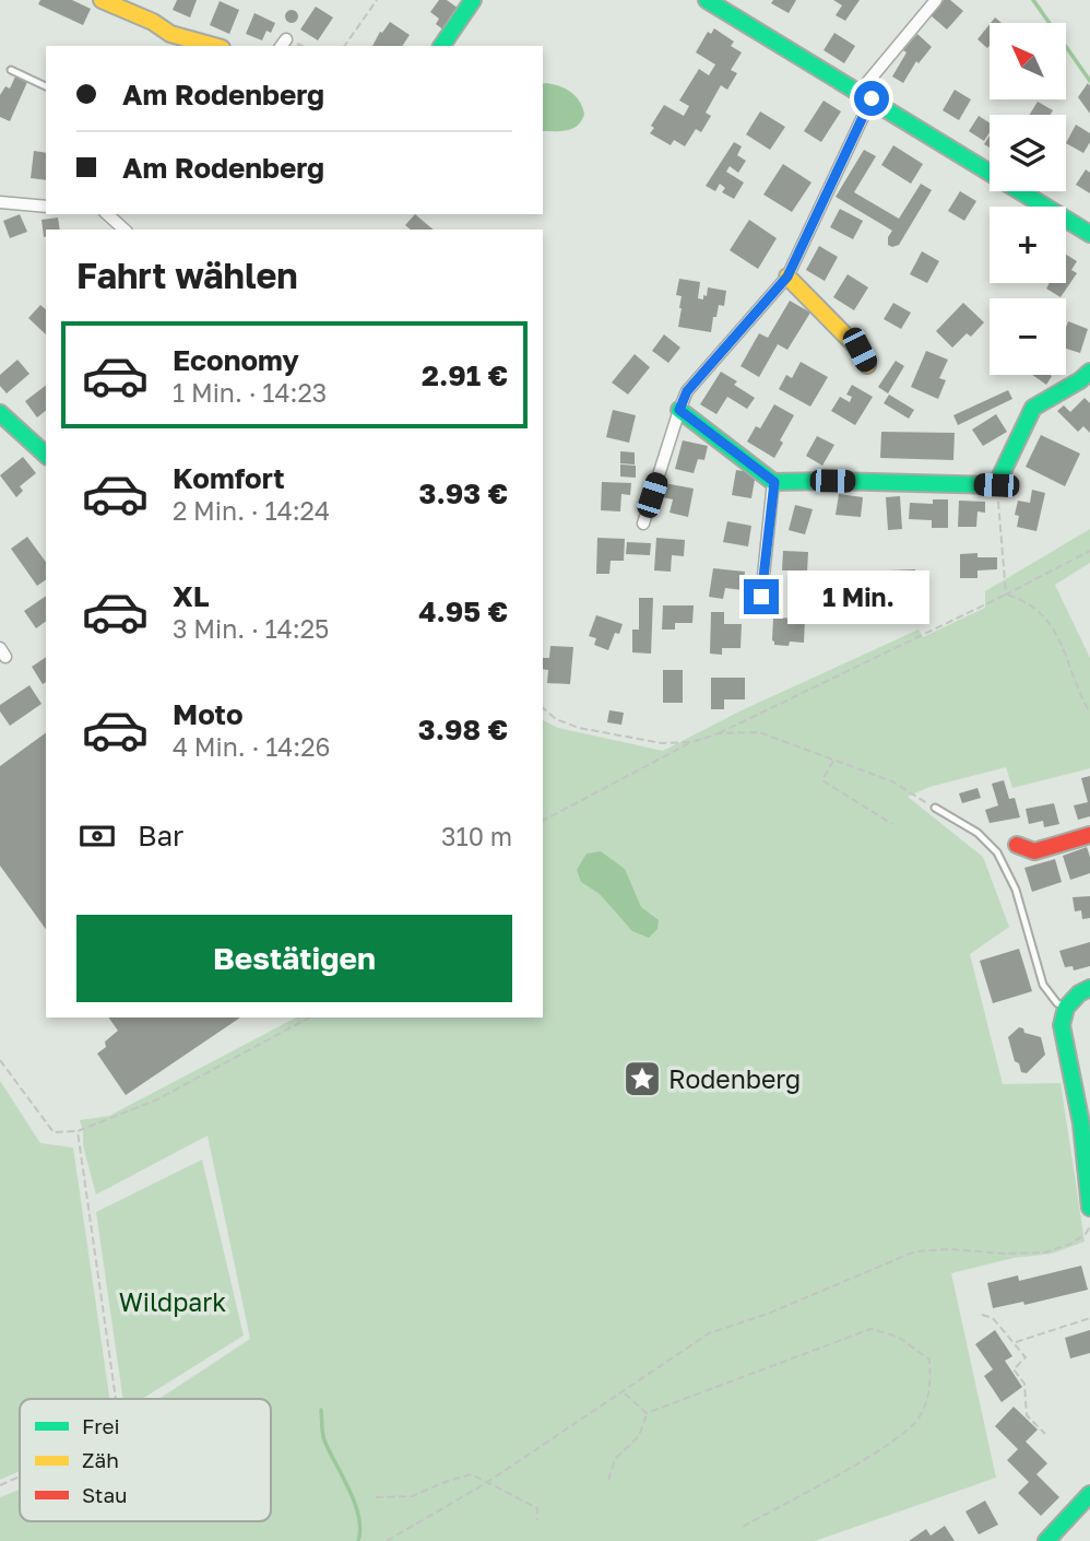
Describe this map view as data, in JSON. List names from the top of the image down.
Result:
{
  "parks": ["Wildpark"],
  "places": {
    "place": ["Rodenberg"]
  },
  "legend": ["Frei", "Zäh", "Stau"],
  "north": "top left",
  "page": {
    "map_buttons": ["+", "−"],
    "banner": ["Am Rodenberg", "Am Rodenberg"],
    "heading": "Fahrt wählen",
    "list": [
      {
        "name": "Economy",
        "note": "1 Min. · 14:23",
        "value": "2.91 €"
      },
      {
        "name": "Komfort",
        "note": "2 Min. · 14:24",
        "value": "3.93 €"
      },
      {
        "name": "XL",
        "note": "3 Min. · 14:25",
        "value": "4.95 €"
      },
      {
        "name": "Moto",
        "note": "4 Min. · 14:26",
        "value": "3.98 €"
      }
    ],
    "bubble": "1 Min.",
    "pay": ["Bar", "310 m"],
    "buttons": "Bestätigen"
  }
}
